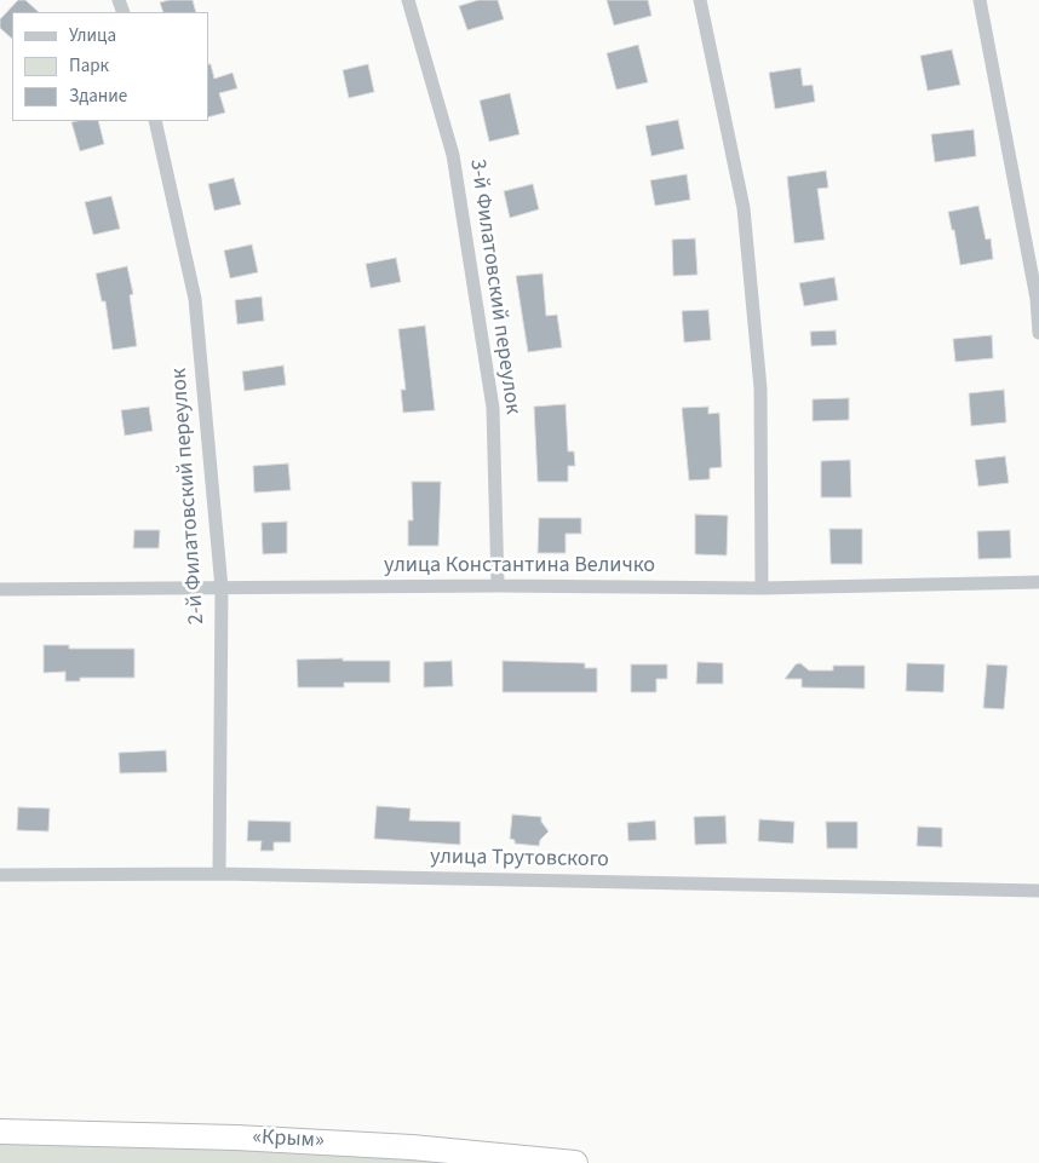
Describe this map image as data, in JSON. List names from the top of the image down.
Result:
{
  "streets": {
    "highway": ["«Крым»"],
    "street": [
      "3-й Филатовский переулок",
      "2-й Филатовский переулок",
      "улица Константина Величко",
      "улица Трутовского"
    ]
  },
  "crossings": [
    ["3-й Филатовский переулок", "улица Константина Величко"],
    ["2-й Филатовский переулок", "улица Константина Величко"],
    ["2-й Филатовский переулок", "улица Трутовского"]
  ],
  "legend": ["Улица", "Парк", "Здание"]
}
